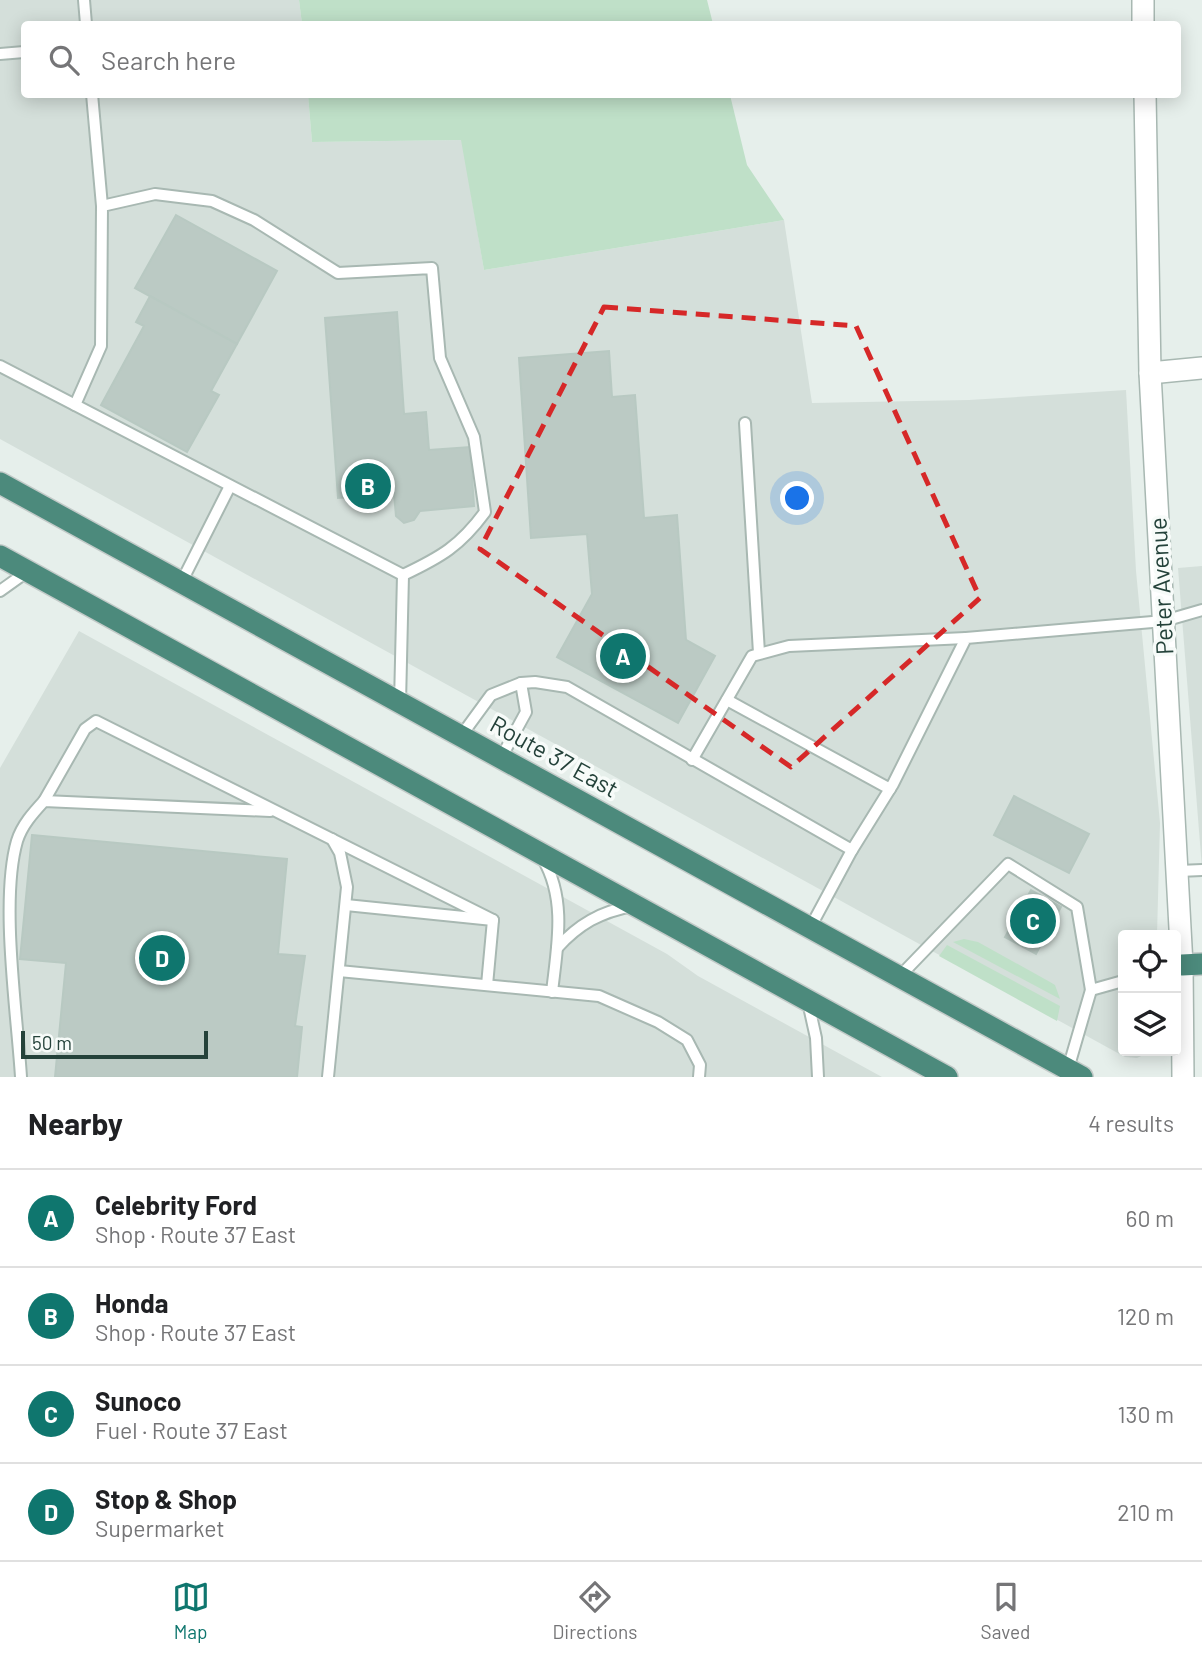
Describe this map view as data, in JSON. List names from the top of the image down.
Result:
{
  "streets": {
    "highway": ["Route 37 East"],
    "street": ["Peter Avenue"]
  },
  "scale_bar": "50 m",
  "page": {
    "search": "Search here",
    "pins": [
      "B",
      "A",
      "C",
      "D"
    ],
    "scale": "50 m",
    "heading": ["Nearby", "4 results"],
    "list": [
      {
        "mark": "A",
        "name": "Celebrity Ford",
        "note": "Shop · Route 37 East",
        "value": "60 m"
      },
      {
        "mark": "B",
        "name": "Honda",
        "note": "Shop · Route 37 East",
        "value": "120 m"
      },
      {
        "mark": "C",
        "name": "Sunoco",
        "note": "Fuel · Route 37 East",
        "value": "130 m"
      },
      {
        "mark": "D",
        "name": "Stop & Shop",
        "note": "Supermarket",
        "value": "210 m"
      }
    ],
    "nav": ["Map", "Directions", "Saved"]
  }
}
